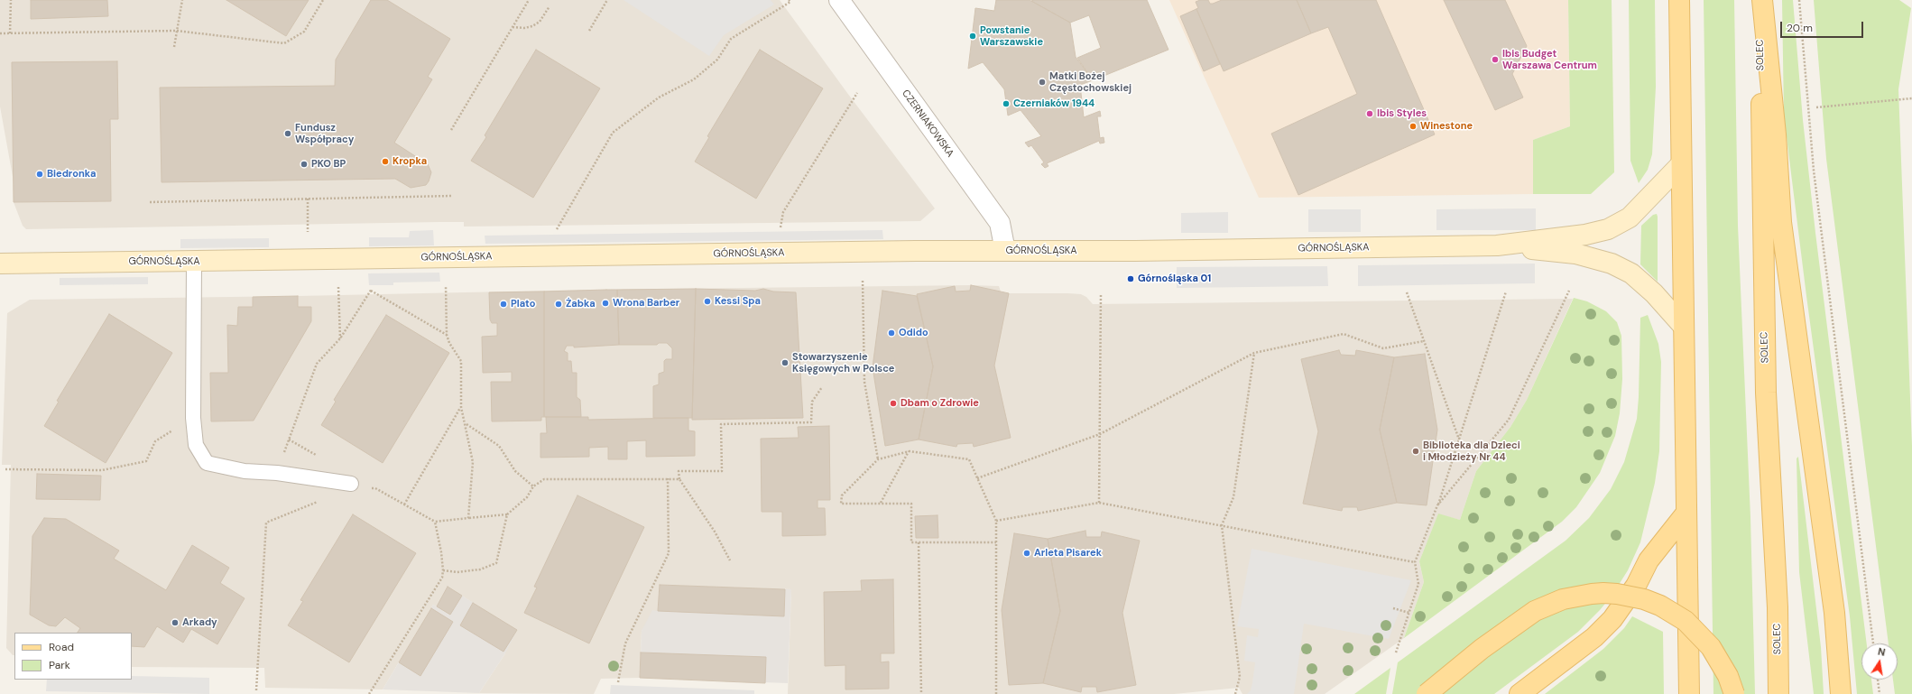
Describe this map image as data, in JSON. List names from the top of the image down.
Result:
{
  "streets": {
    "main road": ["SOLEC"],
    "street": ["CZERNIAKOWSKA", "GÓRNOŚLĄSKA"]
  },
  "crossings": [
    ["CZERNIAKOWSKA", "GÓRNOŚLĄSKA"]
  ],
  "places": [
    "Powstanie Warszawskie",
    "Ibis Budget Warszawa Centrum",
    "Matki Bożej Częstochowskiej",
    "Czerniaków 1944",
    "Ibis Styles",
    "Winestone",
    "Fundusz Współpracy",
    "Kropka",
    "PKO BP",
    "Biedronka",
    "Górnośląska 01",
    "Kessi Spa",
    "Wrona Barber",
    "Plato",
    "Żabka",
    "Odido",
    "Stowarzyszenie Księgowych w Polsce",
    "Dbam o Zdrowie",
    "Biblioteka dla Dzieci i Młodzieży Nr 44",
    "Arleta Pisarek",
    "Arkady"
  ],
  "legend": ["Road", "Park"],
  "scale_bar": "20 m",
  "north": "top"
}
